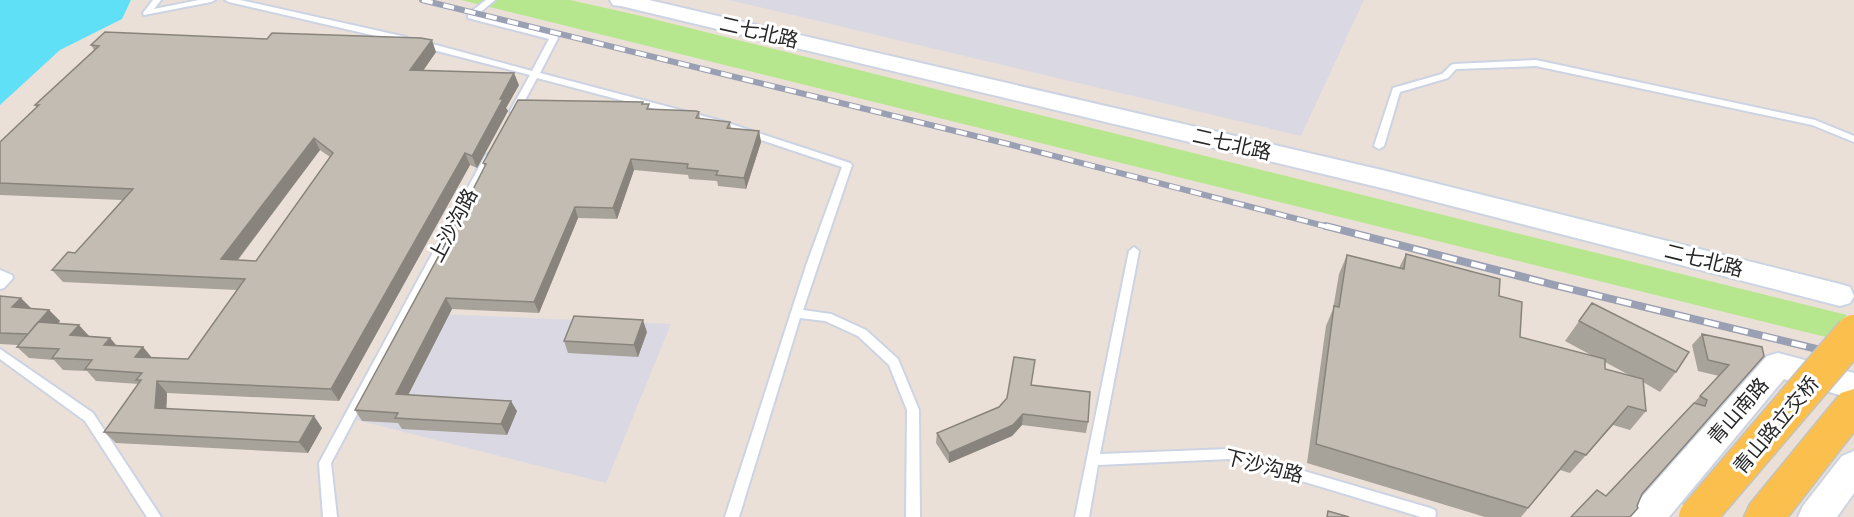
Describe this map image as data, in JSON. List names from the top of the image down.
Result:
{
  "streets": {
    "main road": ["二七北路", "青山南路", "青山路立交桥"],
    "lane": ["上沙沟路", "下沙沟路"]
  }
}
